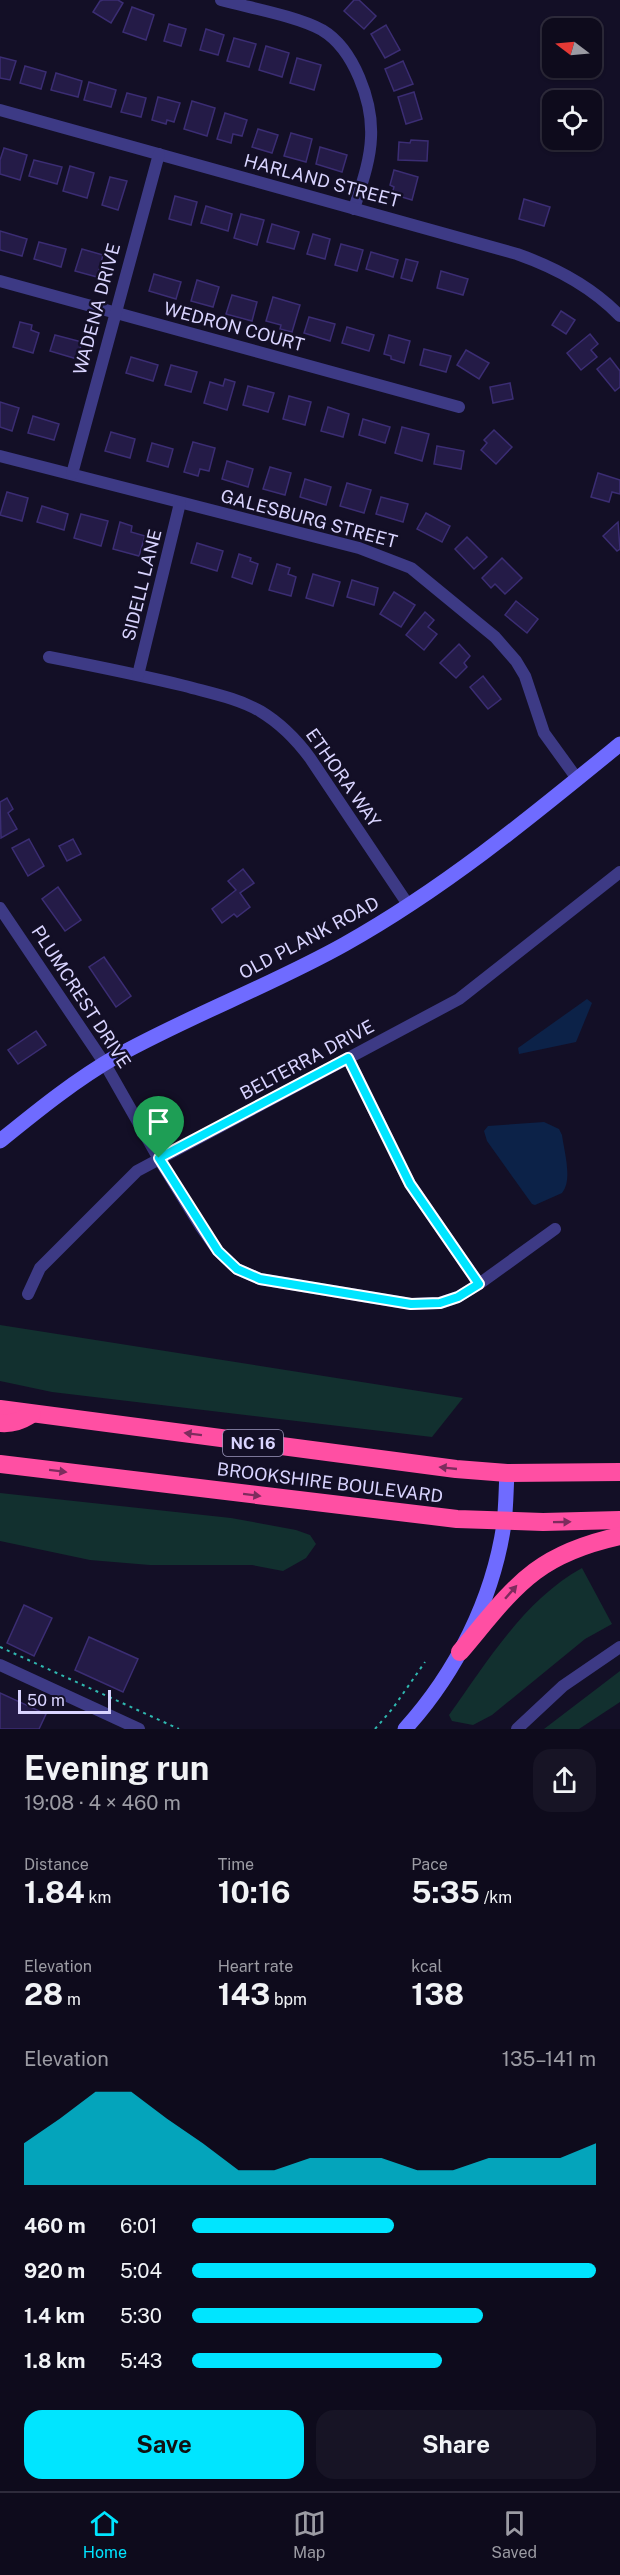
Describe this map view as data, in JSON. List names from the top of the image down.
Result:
{
  "streets": {
    "highway": ["NC 16", "BROOKSHIRE BOULEVARD"],
    "street": [
      "HARLAND STREET",
      "WADENA DRIVE",
      "WEDRON COURT",
      "GALESBURG STREET",
      "SIDELL LANE",
      "ETHORA WAY",
      "OLD PLANK ROAD",
      "PLUMCREST DRIVE",
      "BELTERRA DRIVE"
    ]
  },
  "crossings": [
    ["HARLAND STREET", "WADENA DRIVE"],
    ["WADENA DRIVE", "WEDRON COURT"],
    ["WADENA DRIVE", "GALESBURG STREET"],
    ["GALESBURG STREET", "SIDELL LANE"],
    ["GALESBURG STREET", "OLD PLANK ROAD"],
    ["SIDELL LANE", "ETHORA WAY"],
    ["ETHORA WAY", "OLD PLANK ROAD"],
    ["OLD PLANK ROAD", "PLUMCREST DRIVE"],
    ["PLUMCREST DRIVE", "BELTERRA DRIVE"]
  ],
  "scale_bar": "50 m",
  "north": "left",
  "page": {
    "scale": "50 m",
    "heading": ["Evening run", "19:08 · 4 × 460 m"],
    "stats": [
      ["Distance", "1.84 km"],
      ["Time", "10:16"],
      ["Pace", "5:35 /km"],
      ["Elevation", "28 m"],
      ["Heart rate", "143 bpm"],
      ["kcal", "138"]
    ],
    "chart": ["Elevation", "135–141 m"],
    "list": [
      {
        "name": "460 m",
        "note": "6:01"
      },
      {
        "name": "920 m",
        "note": "5:04"
      },
      {
        "name": "1.4 km",
        "note": "5:30"
      },
      {
        "name": "1.8 km",
        "note": "5:43"
      }
    ],
    "buttons": ["Save", "Share"],
    "tabs": ["Home", "Map", "Saved"]
  }
}
